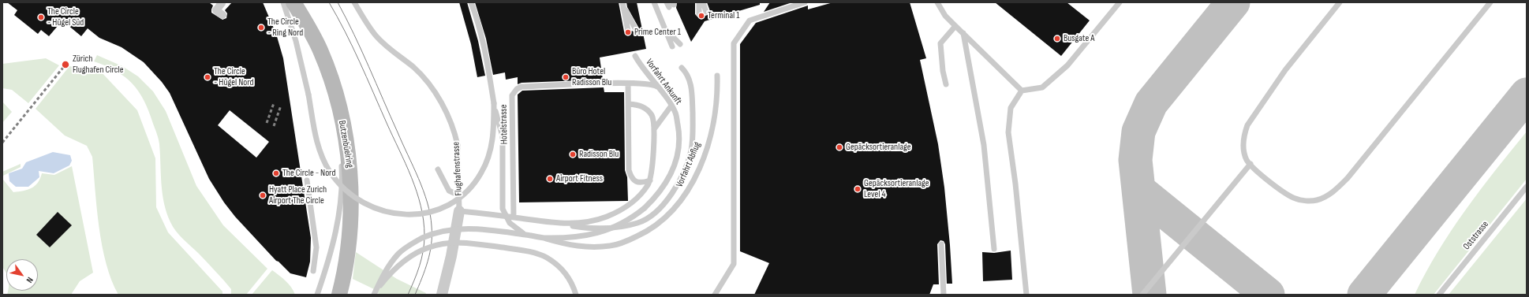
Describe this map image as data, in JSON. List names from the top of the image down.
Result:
{
  "streets": {
    "main road": ["Butzenbüelring"],
    "street": ["Flughafenstrasse"],
    "lane": [
      "Vorfahrt Ankunft",
      "Hotelstrasse",
      "Vorfahrt Abflug",
      "Oststrasse"
    ]
  },
  "crossings": [
    ["Vorfahrt Ankunft", "Hotelstrasse"],
    ["Vorfahrt Ankunft", "Vorfahrt Abflug"]
  ],
  "places": [
    "Terminal 1",
    "The Circle - Hügel Süd",
    "The Circle - Ring Nord",
    "Prime Center 1",
    "Busgate A",
    "Zürich Flughafen Circle",
    "The Circle - Hügel Nord",
    "Büro Hotel Radisson Blu",
    "Gepäcksortieranlage",
    "Radisson Blu",
    "The Circle - Nord",
    "Airport Fitness",
    "Gepäcksortieranlage Level 4",
    "Hyatt Place Zurich Airport The Circle"
  ],
  "north": "bottom right"
}
